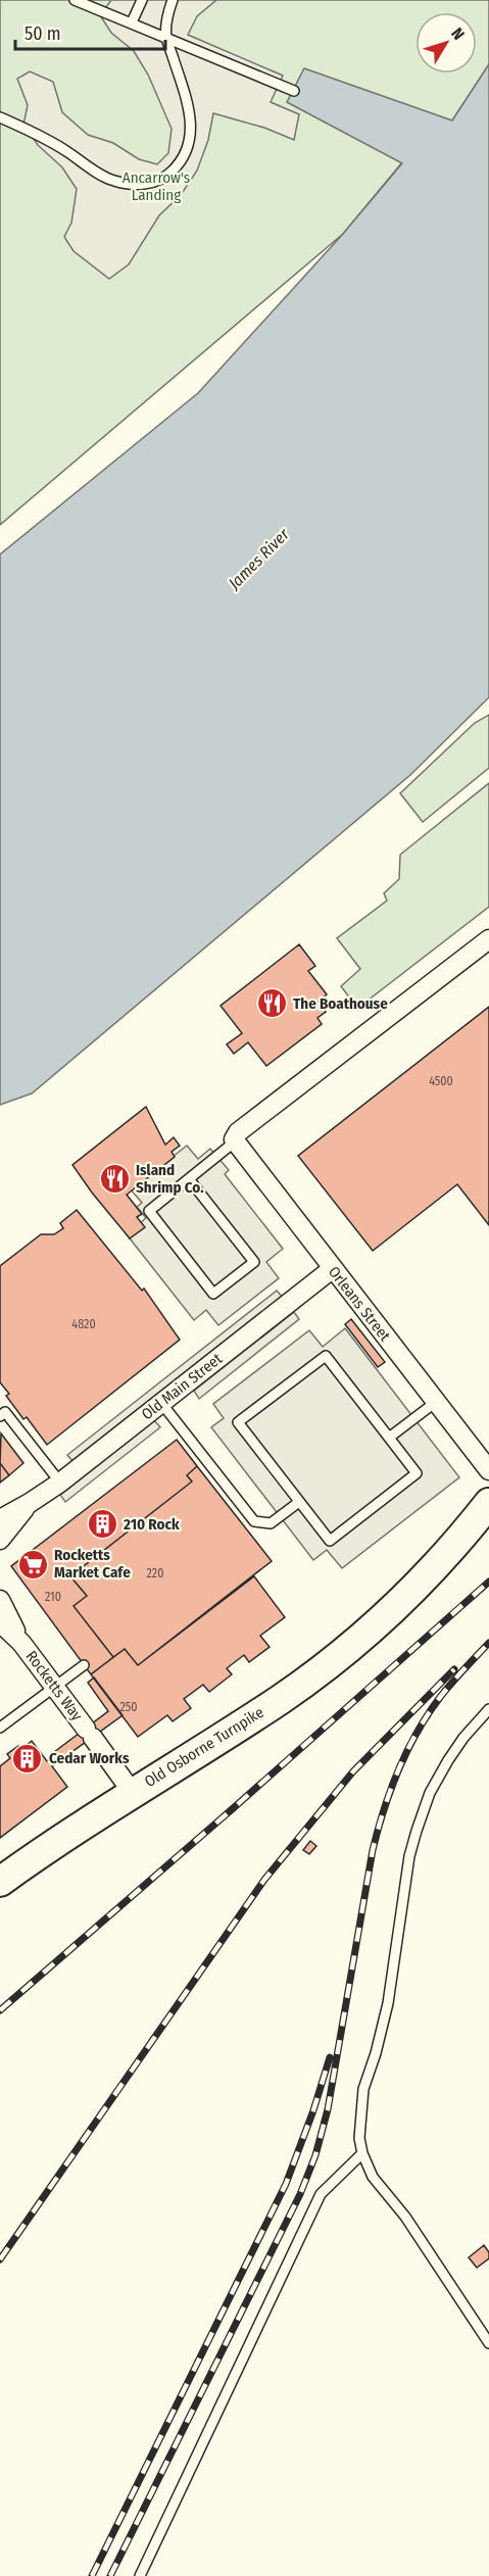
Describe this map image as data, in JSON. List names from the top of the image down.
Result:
{
  "streets": {
    "main road": ["Old Osborne Turnpike"],
    "street": ["Orleans Street", "Old Main Street", "Rocketts Way"]
  },
  "crossings": [
    ["Orleans Street", "Old Main Street"],
    ["Rocketts Way", "Old Osborne Turnpike"]
  ],
  "water": ["James River"],
  "parks": ["Ancarrow's Landing"],
  "places": {
    "restaurant": ["The Boathouse", "Island Shrimp Co."],
    "building": ["210 Rock", "Cedar Works"],
    "supermarket": ["Rocketts Market Cafe"]
  },
  "house_numbers": [
    "4500",
    "4820",
    "220",
    "210",
    "250"
  ],
  "scale_bar": "50 m",
  "north": "top right"
}
